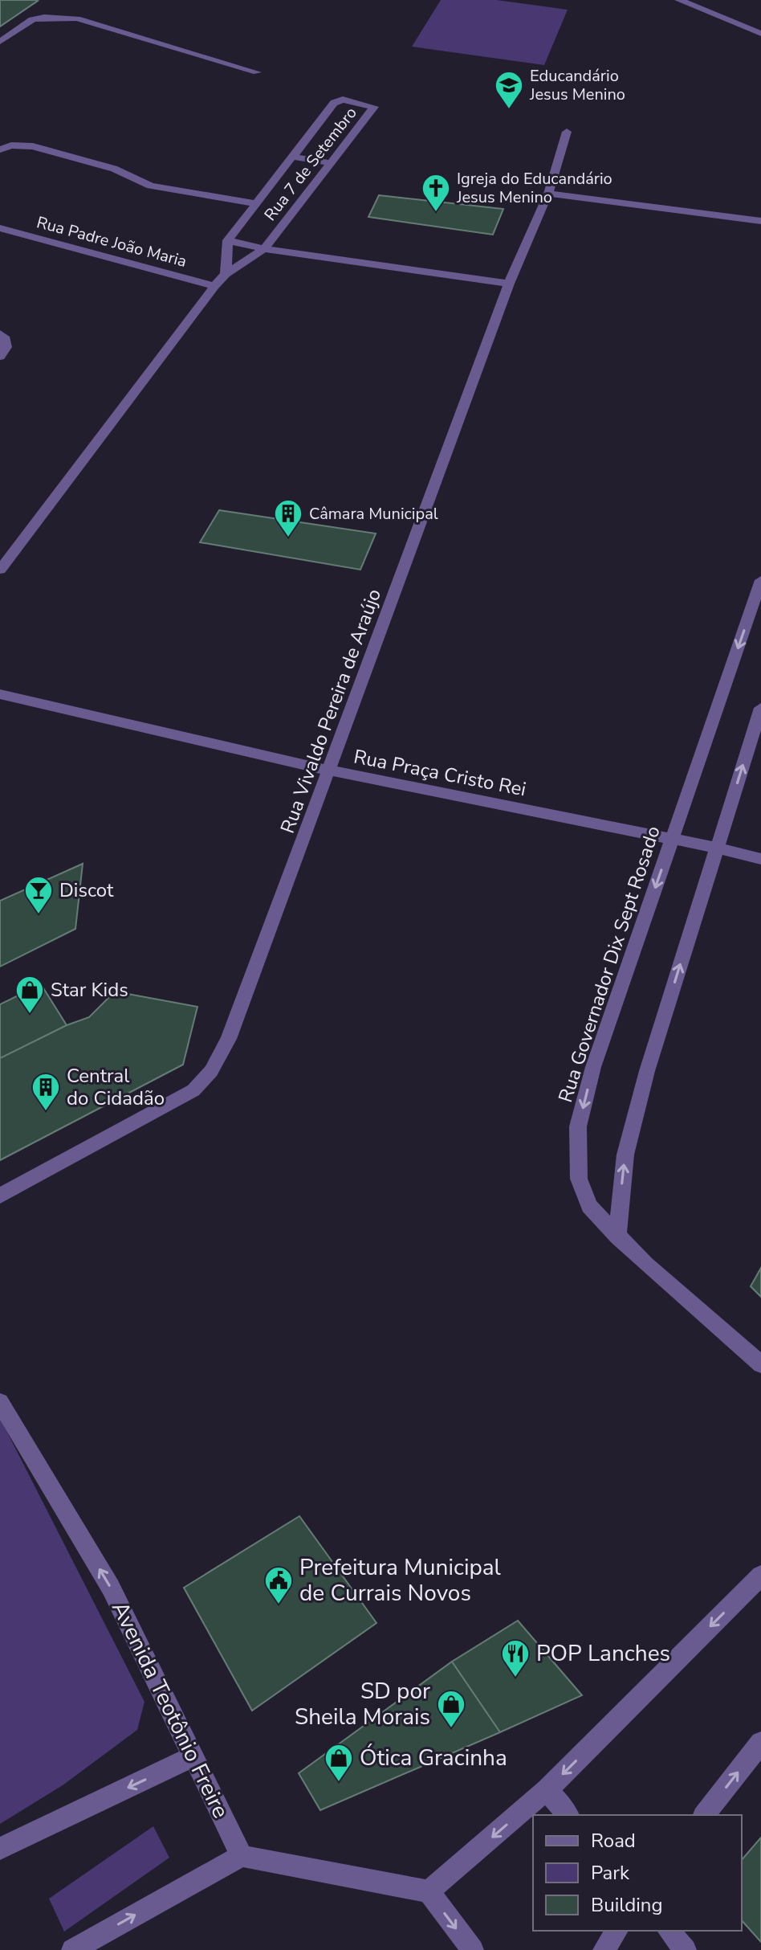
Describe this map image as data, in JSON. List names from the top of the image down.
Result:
{
  "streets": {
    "street": [
      "Rua 7 de Setembro",
      "Rua Padre João Maria",
      "Rua Vivaldo Pereira de Araújo",
      "Rua Praça Cristo Rei",
      "Rua Governador Dix Sept Rosado",
      "Avenida Teotônio Freire"
    ]
  },
  "crossings": [
    ["Rua 7 de Setembro", "Rua Padre João Maria"],
    ["Rua Vivaldo Pereira de Araújo", "Rua Praça Cristo Rei"],
    ["Rua Praça Cristo Rei", "Rua Governador Dix Sept Rosado"]
  ],
  "one_way": ["Avenida Teotônio Freire"],
  "places": {
    "school or university": ["Educandário Jesus Menino"],
    "church": ["Igreja do Educandário Jesus Menino"],
    "building": ["Câmara Municipal", "Central do Cidadão"],
    "bar": ["Discot"],
    "shop": ["Star Kids", "SD por Sheila Morais", "Ótica Gracinha"],
    "public building": ["Prefeitura Municipal de Currais Novos"],
    "restaurant": ["POP Lanches"]
  },
  "legend": ["Road", "Park", "Building"]
}
